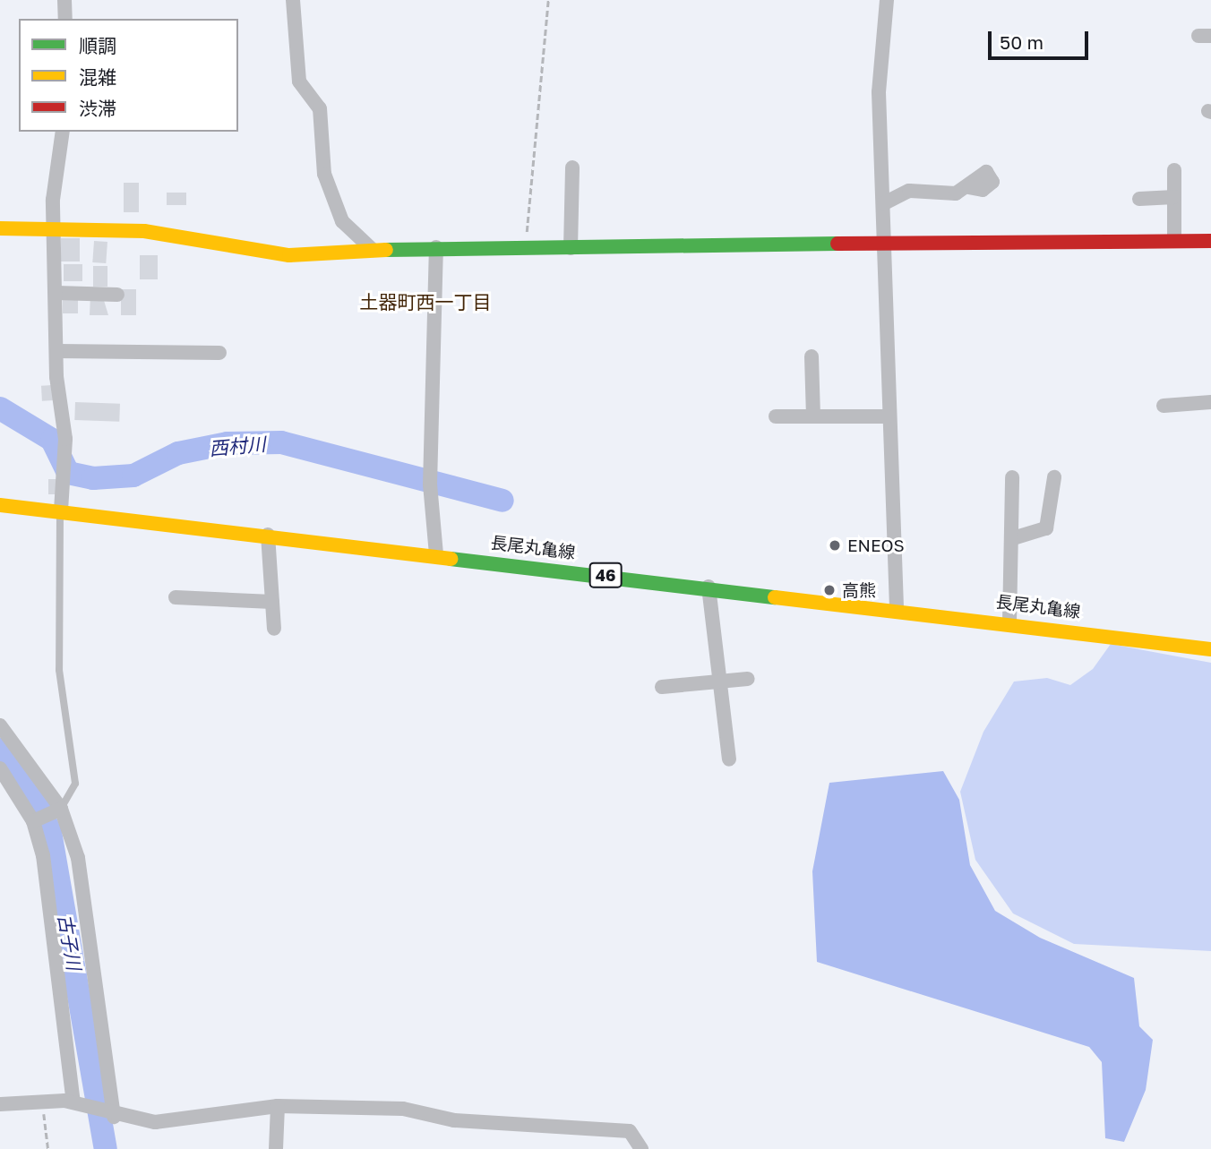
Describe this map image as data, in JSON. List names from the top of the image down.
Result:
{
  "streets": {
    "main road": ["長尾丸亀線", "46"]
  },
  "districts": ["土器町西一丁目"],
  "water": ["西村川", "古子川"],
  "places": ["ENEOS", "高熊"],
  "legend": ["順調", "混雑", "渋滞"],
  "scale_bar": "50 m"
}
